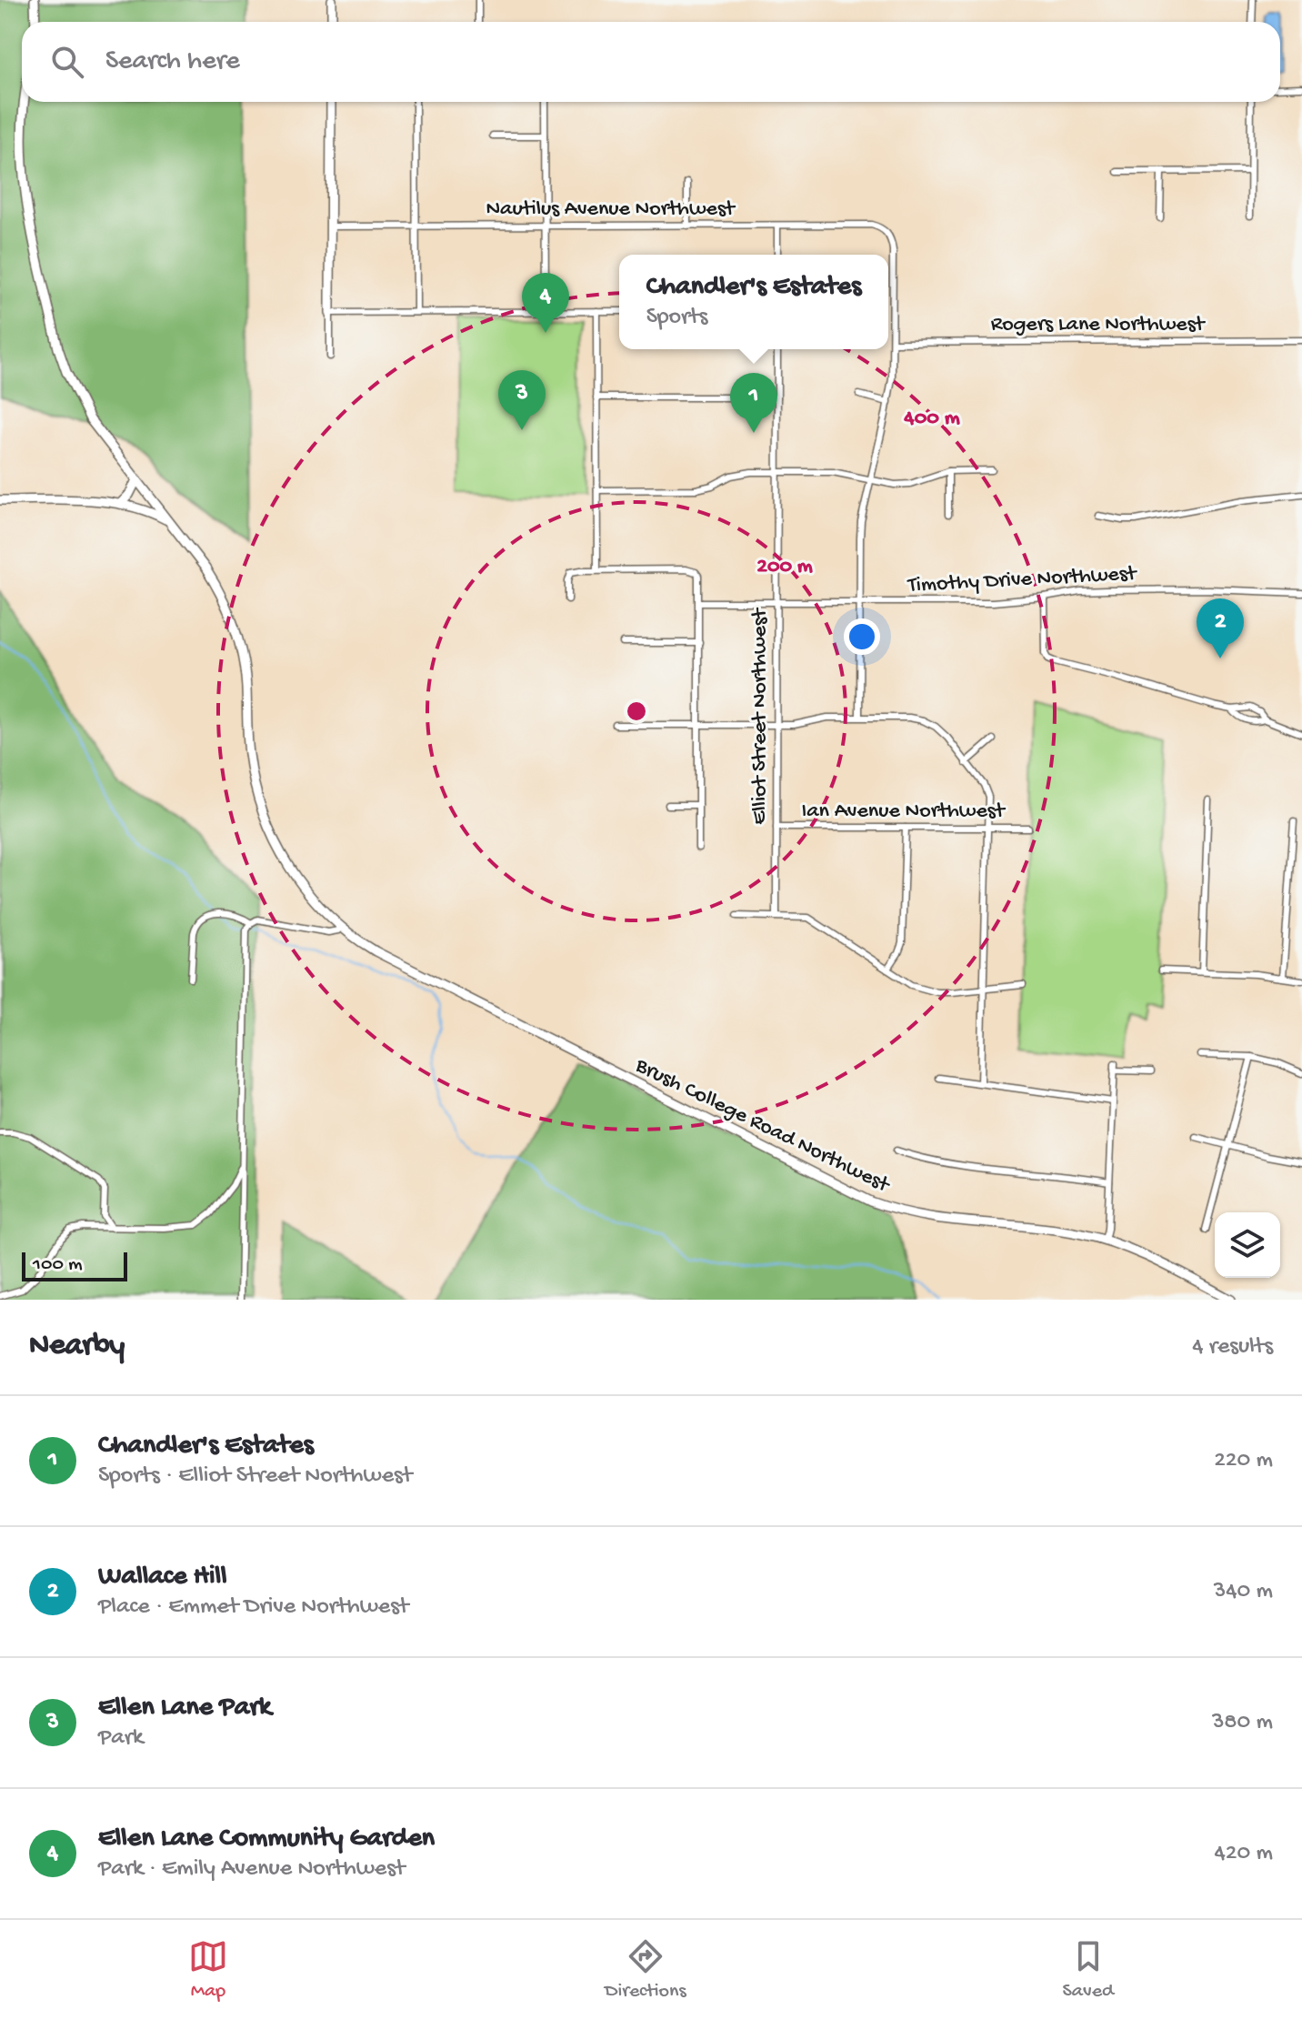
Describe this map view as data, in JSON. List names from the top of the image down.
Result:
{
  "streets": {
    "street": [
      "Nautilus Avenue Northwest",
      "Rogers Lane Northwest",
      "Timothy Drive Northwest",
      "Elliot Street Northwest",
      "Ian Avenue Northwest",
      "Brush College Road Northwest"
    ]
  },
  "crossings": [
    ["Timothy Drive Northwest", "Elliot Street Northwest"],
    ["Elliot Street Northwest", "Ian Avenue Northwest"]
  ],
  "scale_bar": "100 m",
  "page": {
    "search": "Search here",
    "popup": ["Chandler's Estates", "Sports"],
    "pins": [
      "4",
      "3",
      "1",
      "2"
    ],
    "scale": "100 m",
    "heading": ["Nearby", "4 results"],
    "list": [
      {
        "mark": "1",
        "name": "Chandler's Estates",
        "note": "Sports · Elliot Street Northwest",
        "value": "220 m"
      },
      {
        "mark": "2",
        "name": "Wallace Hill",
        "note": "Place · Emmet Drive Northwest",
        "value": "340 m"
      },
      {
        "mark": "3",
        "name": "Ellen Lane Park",
        "note": "Park",
        "value": "380 m"
      },
      {
        "mark": "4",
        "name": "Ellen Lane Community Garden",
        "note": "Park · Emily Avenue Northwest",
        "value": "420 m"
      }
    ],
    "nav": ["Map", "Directions", "Saved"]
  },
  "rings": ["400 m", "200 m"]
}
